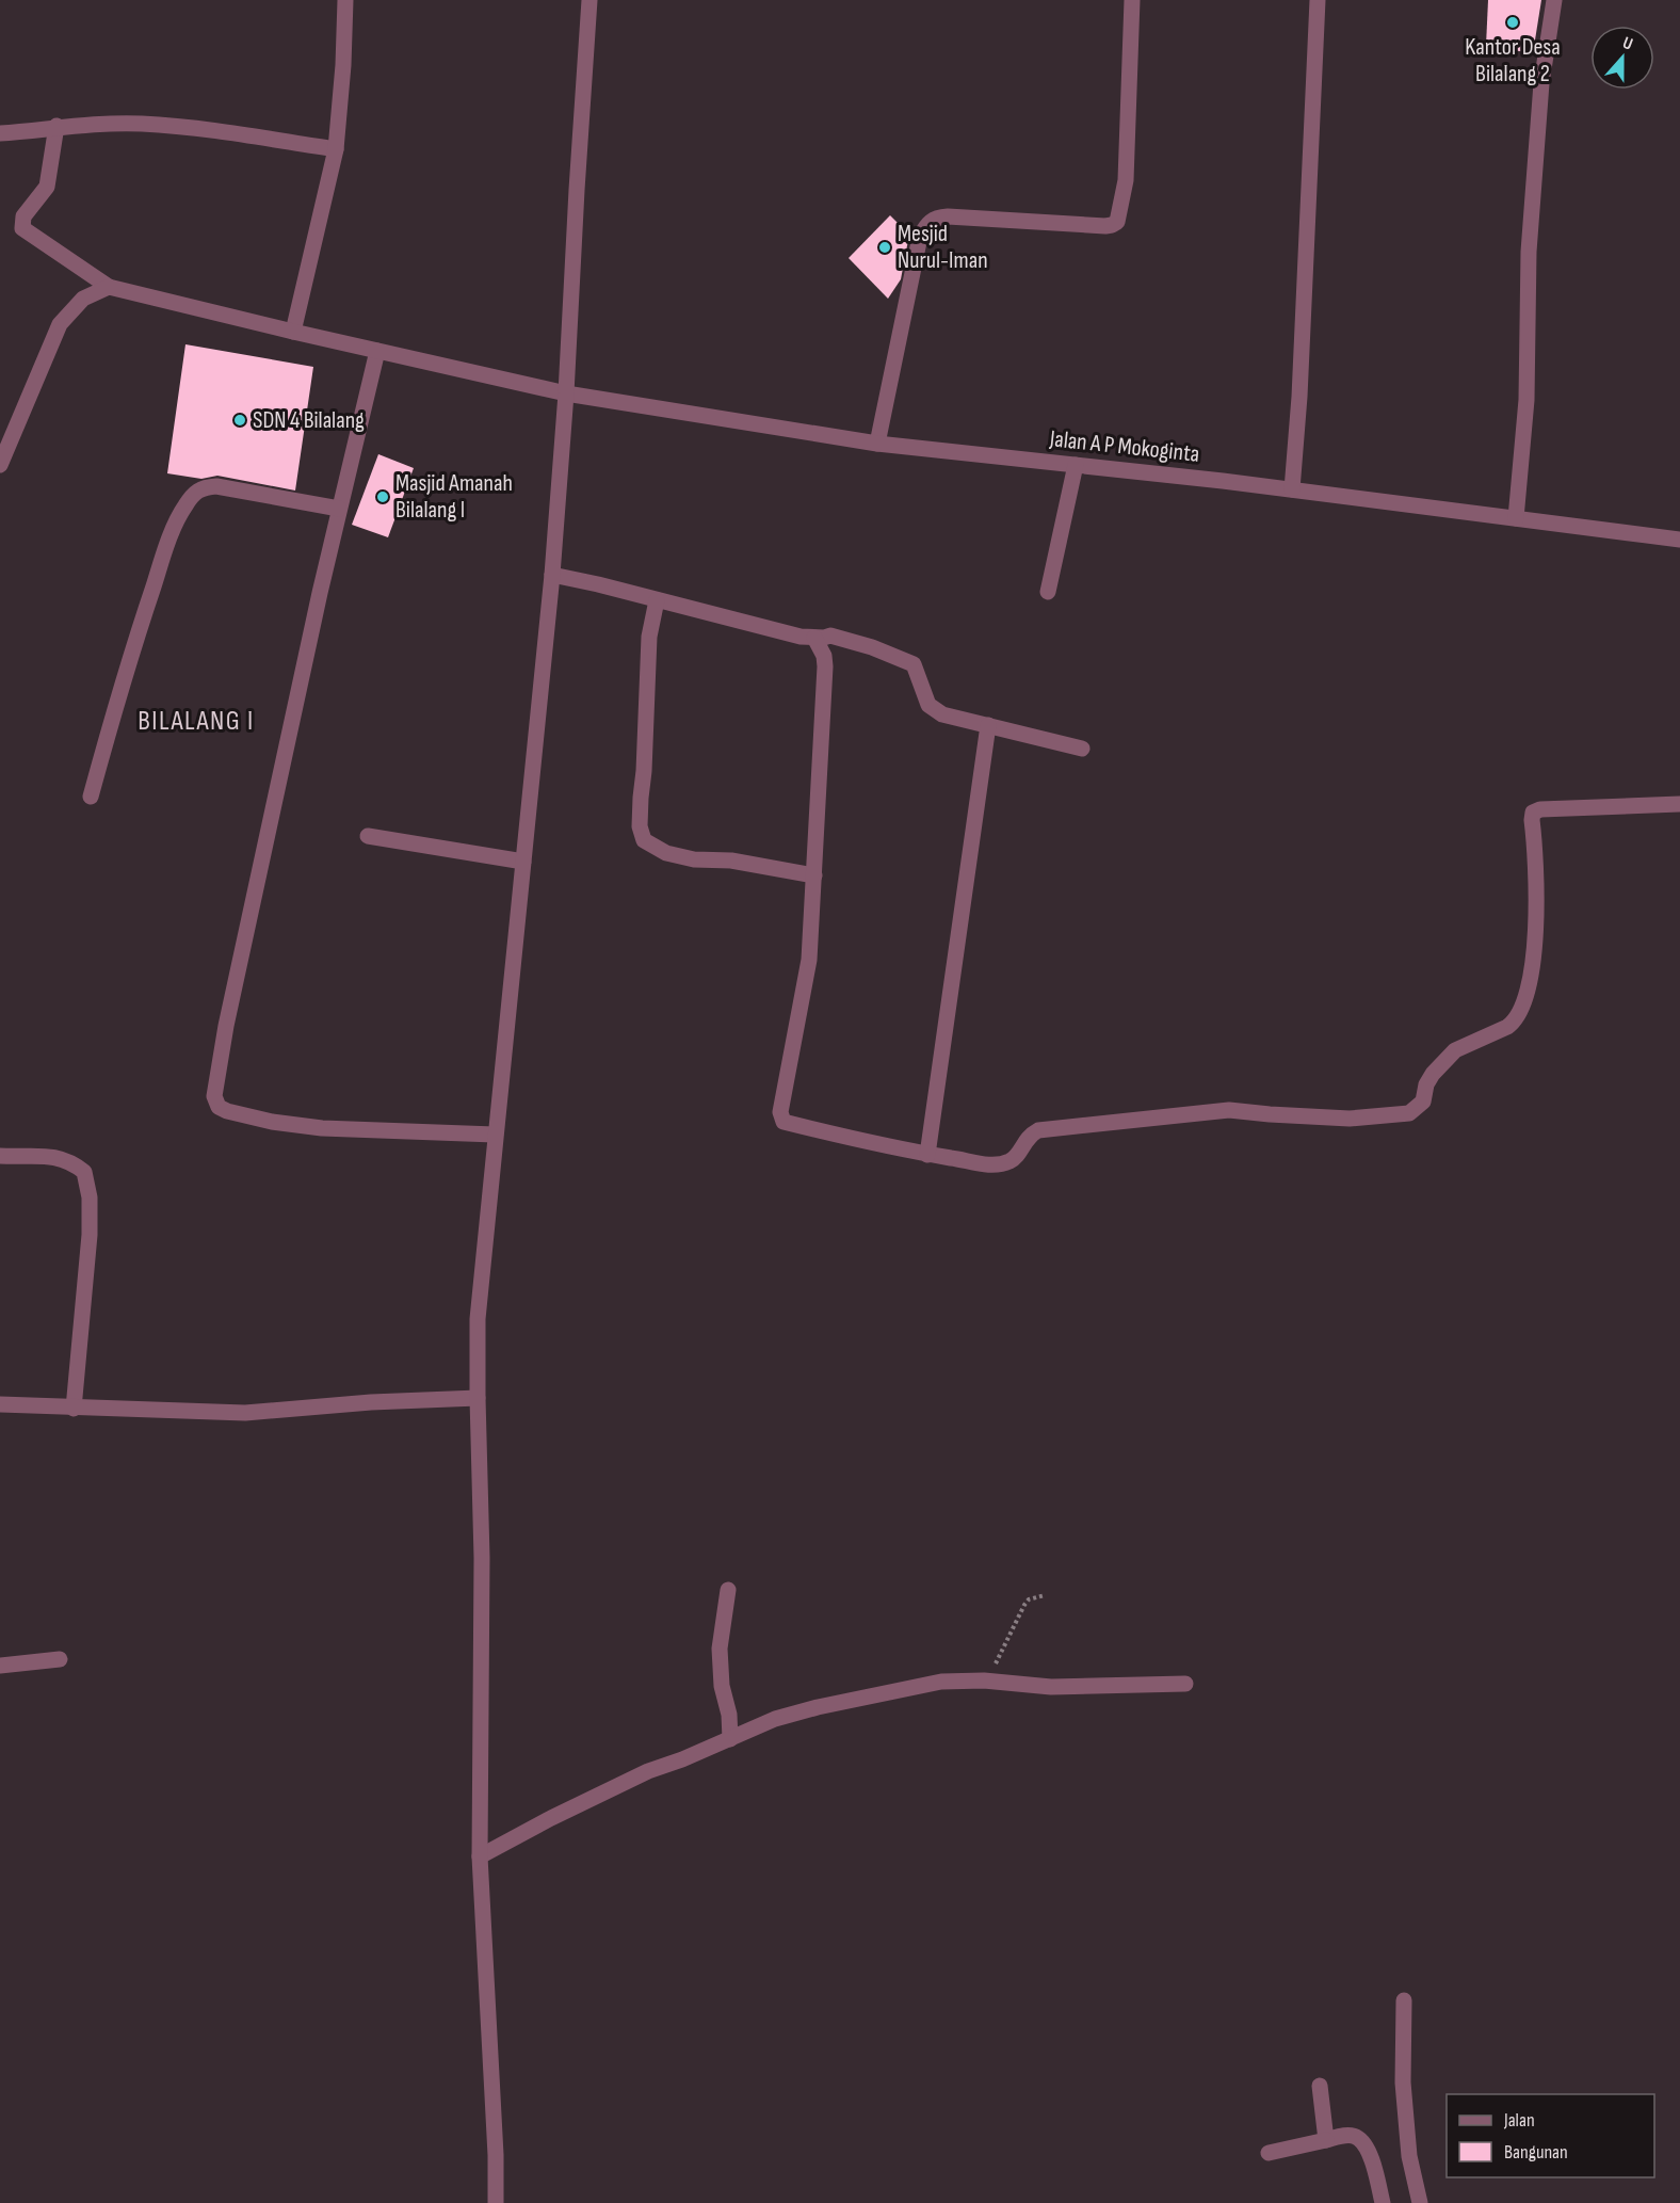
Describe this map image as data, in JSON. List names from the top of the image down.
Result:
{
  "streets": {
    "street": ["Jalan A P Mokoginta"]
  },
  "districts": ["BILALANG I"],
  "places": [
    "Kantor Desa Bilalang 2",
    "Mesjid Nurul-Iman",
    "SDN 4 Bilalang",
    "Masjid Amanah Bilalang I"
  ],
  "legend": ["Jalan", "Bangunan"],
  "north": "top"
}
